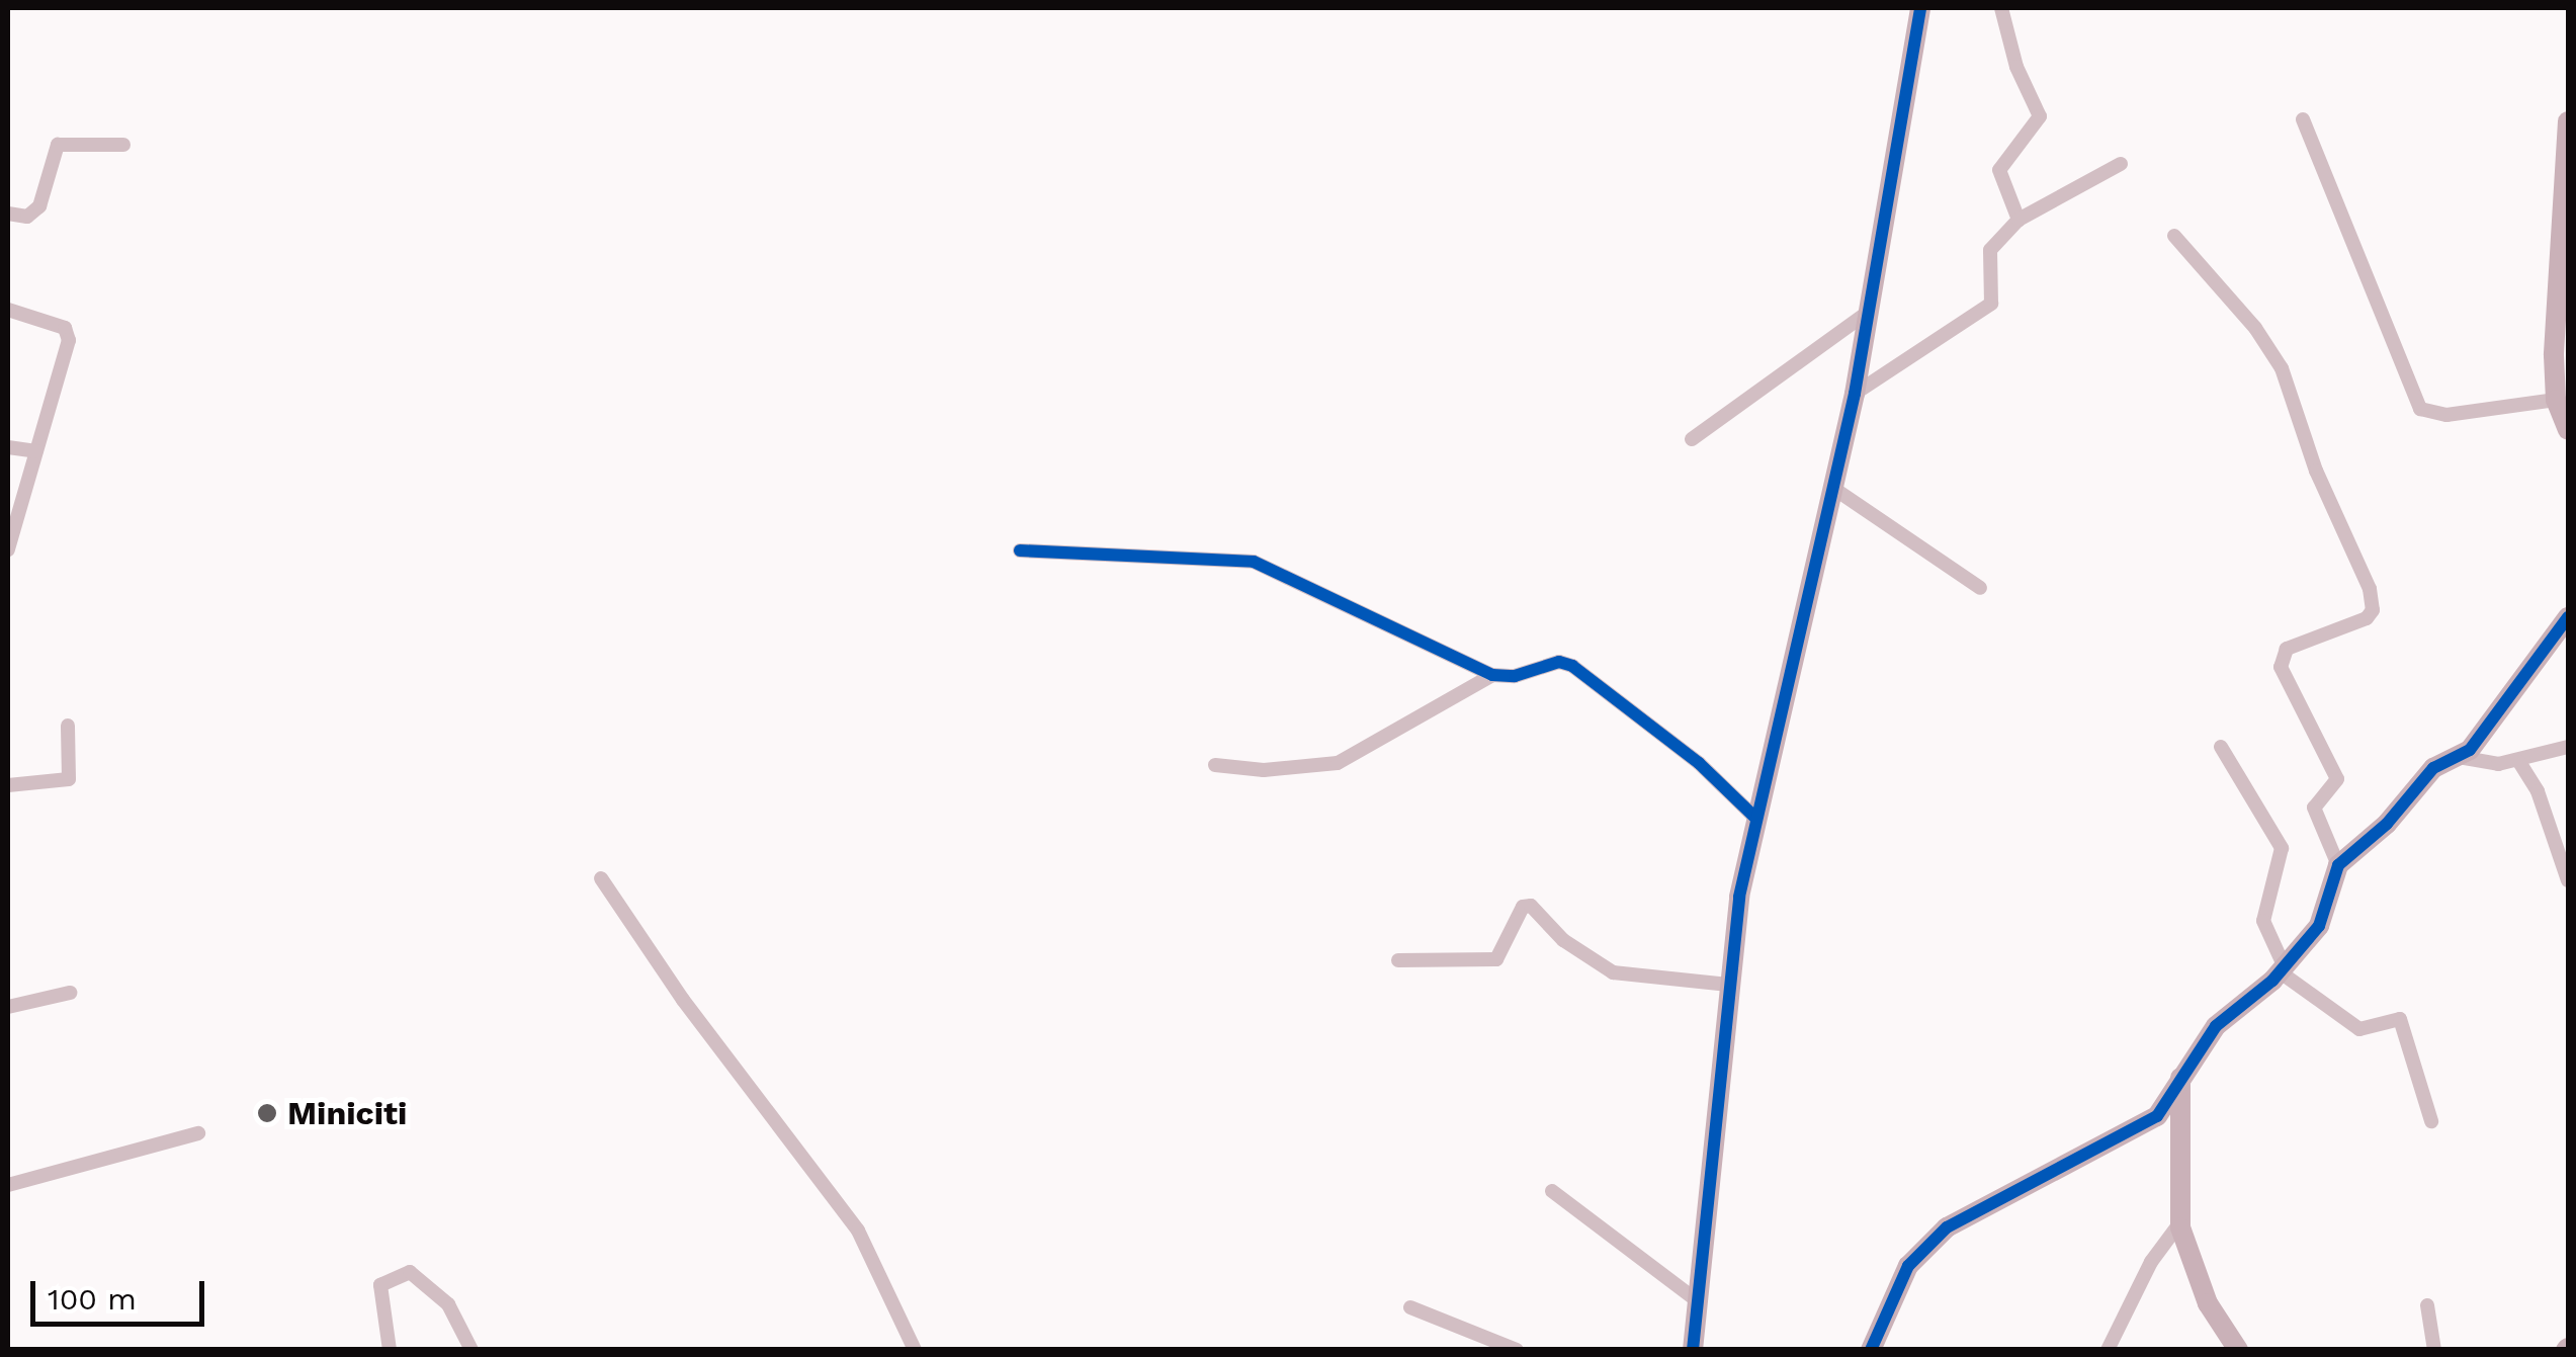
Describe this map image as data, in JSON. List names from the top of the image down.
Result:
{
  "places": ["Miniciti"],
  "scale_bar": "100 m"
}
